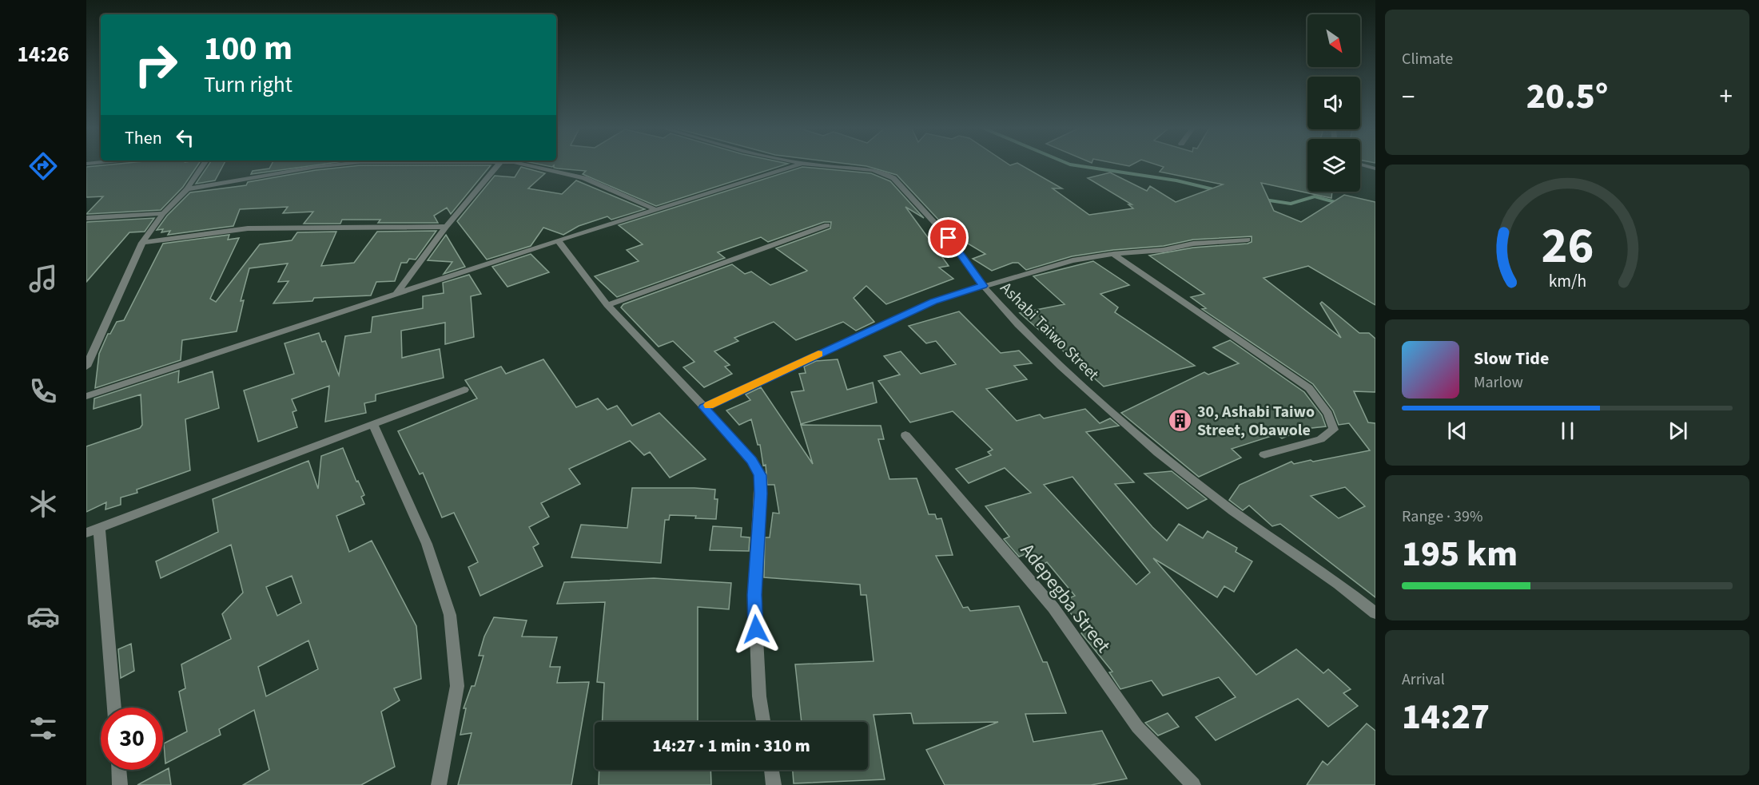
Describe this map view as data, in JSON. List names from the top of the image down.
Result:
{
  "streets": {
    "street": ["Ashabi Taiwo Street", "Adepegba Street"]
  },
  "places": {
    "building": ["30, Ashabi Taiwo Street, Obawole"]
  },
  "north": "bottom right",
  "page": {
    "tabs": "14:26",
    "tile": [
      "Climate",
      ["Range · 39%", "195 km"],
      ["Arrival", "14:27"]
    ],
    "turn": ["100 m", "Turn right"],
    "heat": ["−", "20.5°", "+"],
    "then": "Then",
    "song": ["Slow Tide", "Marlow"],
    "limit": "30",
    "trip": "14:27 · 1 min · 310 m",
    "gauge": ["26", "km/h"]
  }
}
